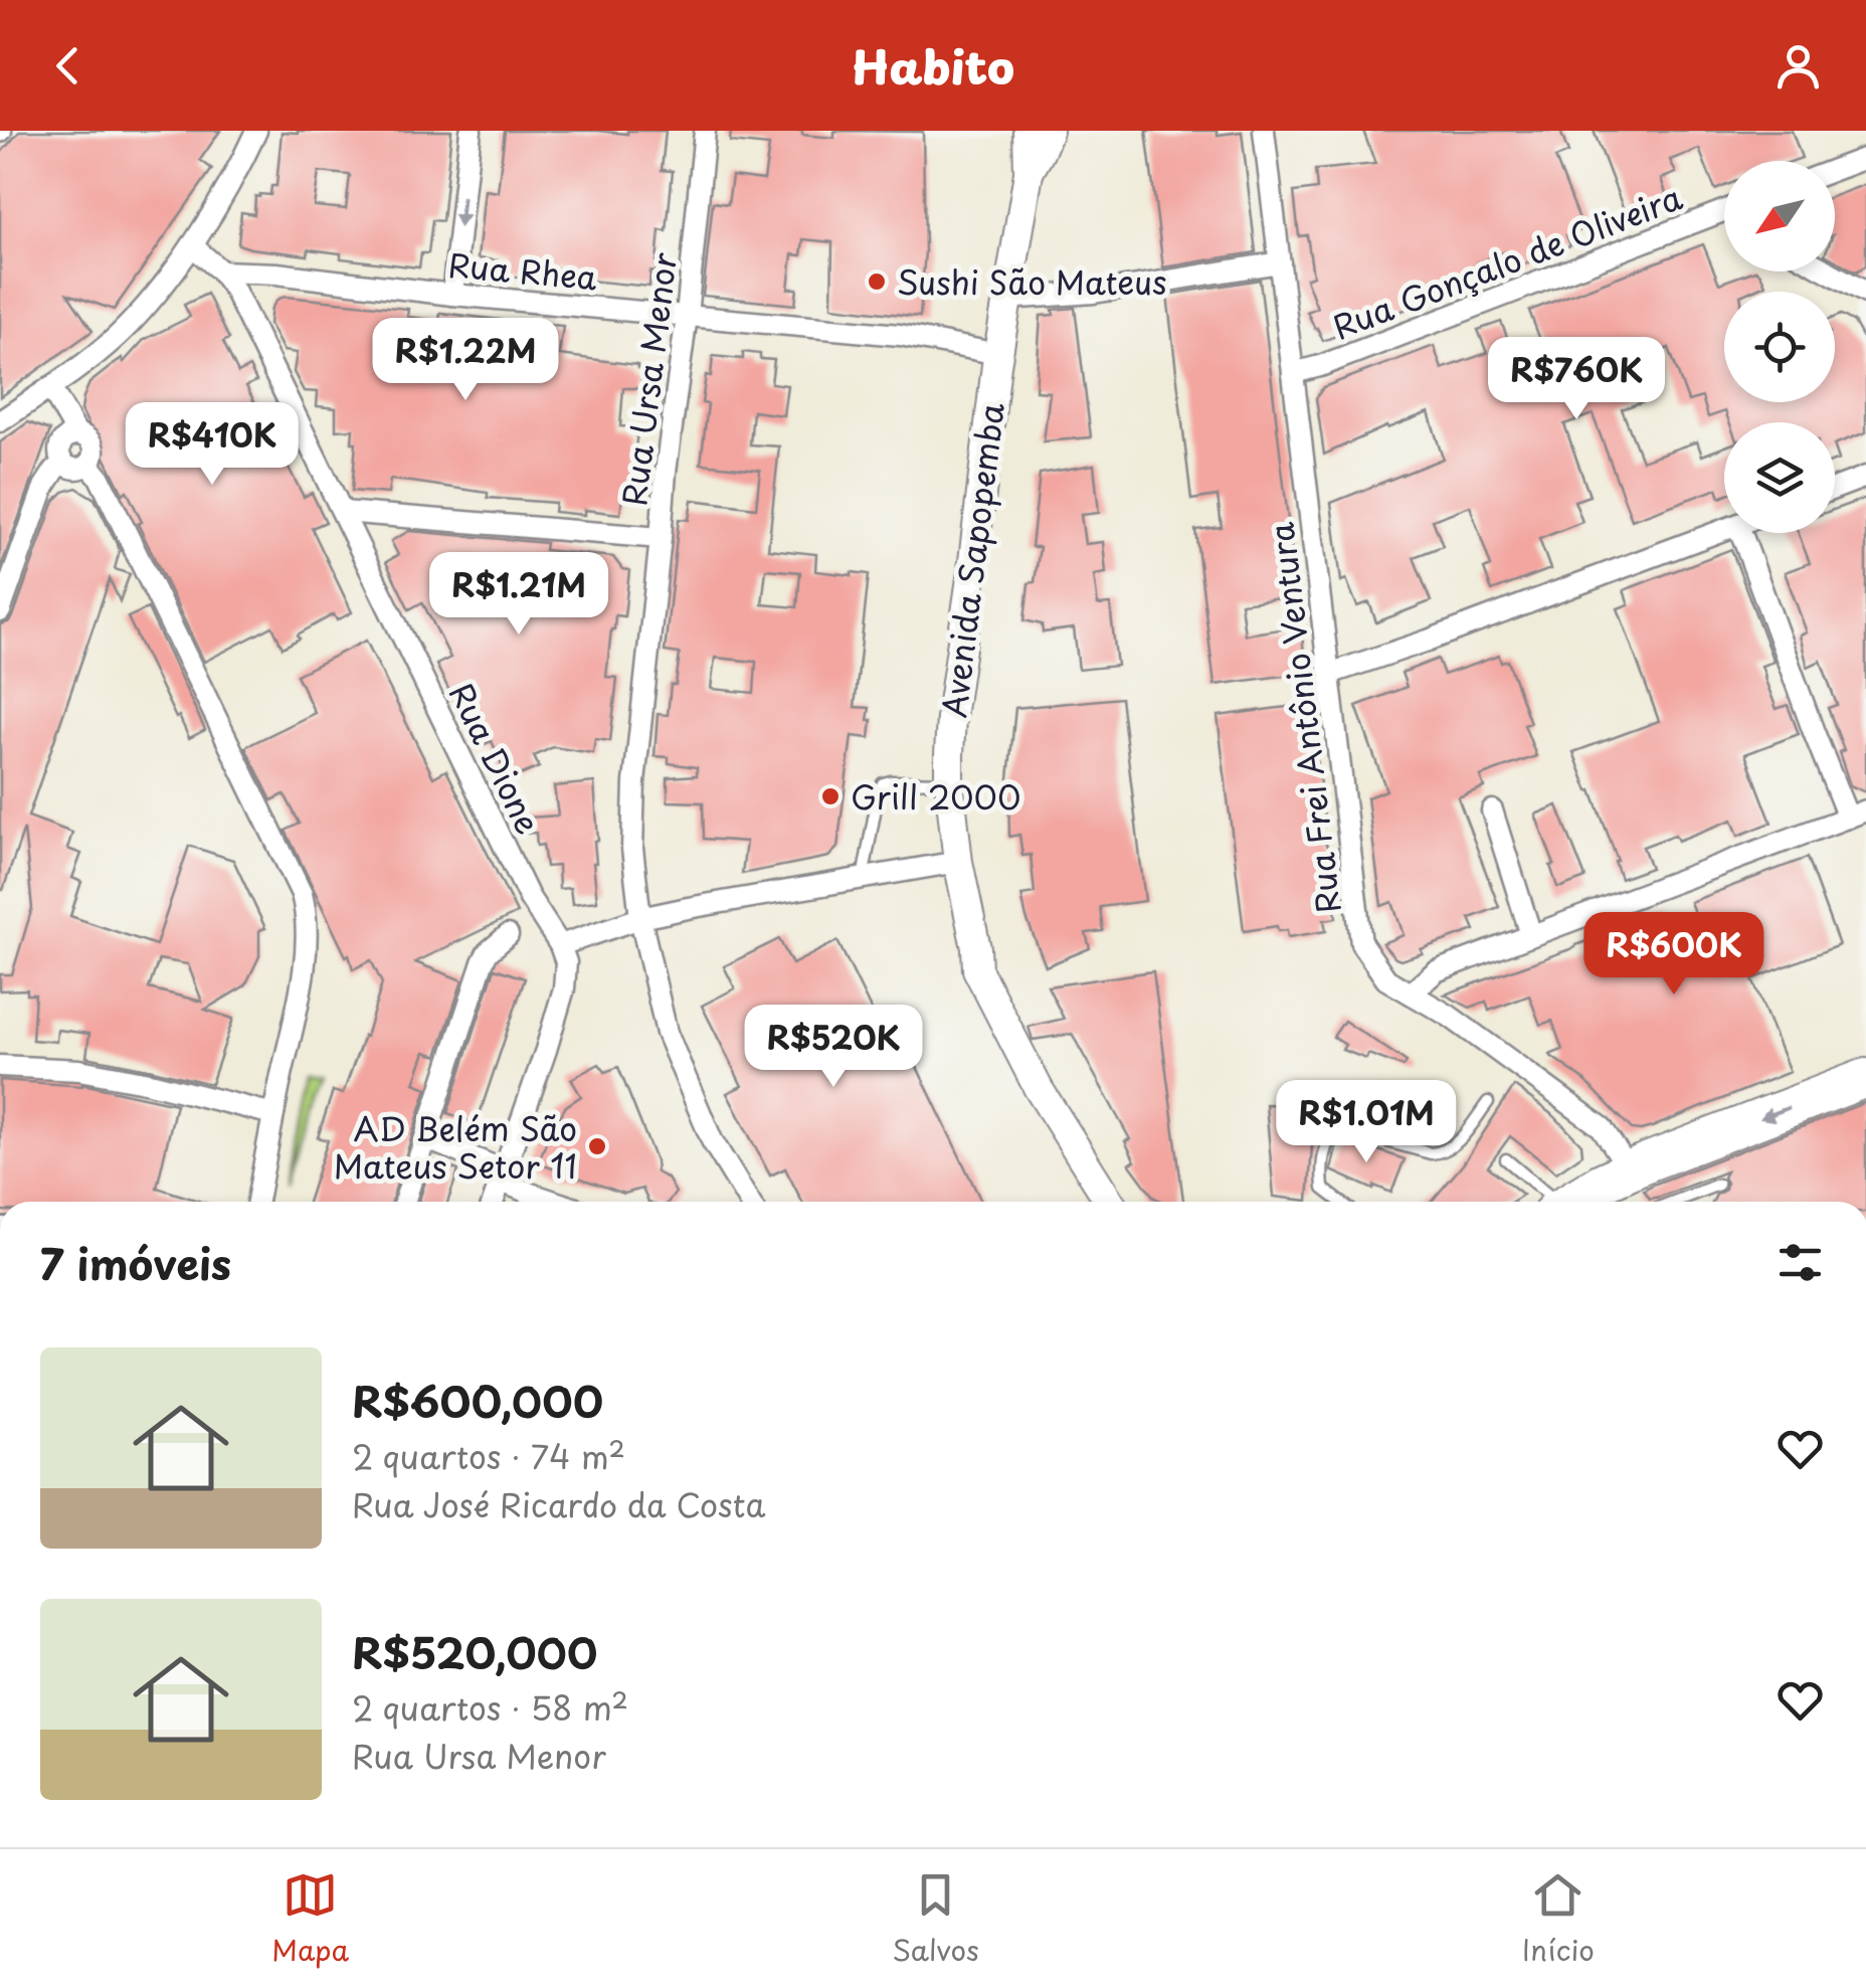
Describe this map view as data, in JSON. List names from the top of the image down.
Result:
{
  "streets": {
    "main road": ["Avenida Sapopemba"],
    "street": [
      "Rua Gonçalo de Oliveira",
      "Rua Rhea",
      "Rua Ursa Menor",
      "Rua Frei Antônio Ventura",
      "Rua Dione"
    ]
  },
  "crossings": [
    ["Rua Gonçalo de Oliveira", "Rua Frei Antônio Ventura"],
    ["Rua Rhea", "Rua Ursa Menor"],
    ["Rua Rhea", "Avenida Sapopemba"],
    ["Rua Rhea", "Rua Dione"]
  ],
  "places": ["Sushi São Mateus", "Grill 2000", "AD Belém São Mateus Setor 11"],
  "north": "bottom left",
  "page": {
    "header": "Habito",
    "price": [
      "R$1.22M",
      "R$760K",
      "R$410K",
      "R$1.21M",
      "R$600K",
      "R$520K",
      "R$1.01M"
    ],
    "heading": "7 imóveis",
    "list": [
      {
        "name": "R$600,000",
        "note": "2 quartos · 74 m² · Rua José Ricardo da Costa"
      },
      {
        "name": "R$520,000",
        "note": "2 quartos · 58 m² · Rua Ursa Menor"
      }
    ],
    "tabs": ["Mapa", "Salvos", "Início"]
  }
}
